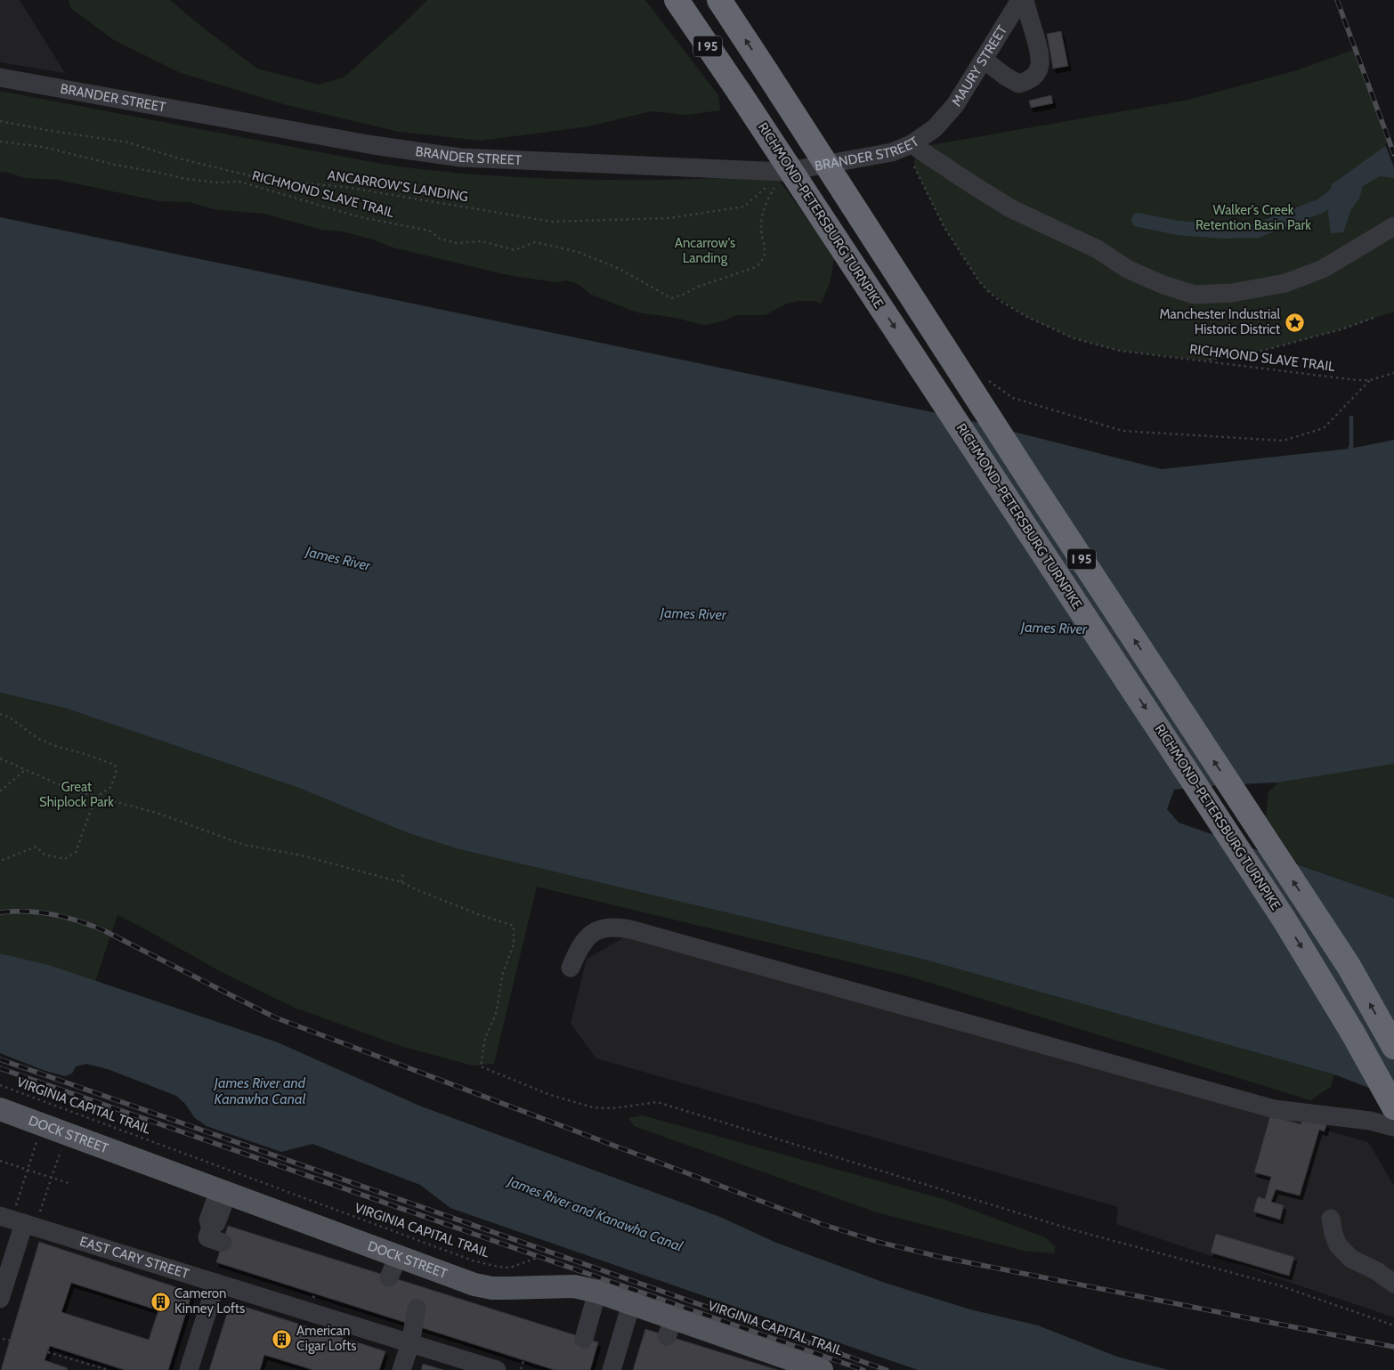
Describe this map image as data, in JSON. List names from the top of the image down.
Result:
{
  "streets": {
    "highway": ["I 95", "RICHMOND-PETERSBURG TURNPIKE"],
    "main road": ["DOCK STREET"],
    "street": ["MAURY STREET", "BRANDER STREET", "EAST CARY STREET"],
    "path": ["ANCARROW’S LANDING", "RICHMOND SLAVE TRAIL", "VIRGINIA CAPITAL TRAIL"]
  },
  "crossings": [
    ["MAURY STREET", "BRANDER STREET"],
    ["BRANDER STREET", "ANCARROW’S LANDING"],
    ["BRANDER STREET", "RICHMOND SLAVE TRAIL"],
    ["ANCARROW’S LANDING", "RICHMOND SLAVE TRAIL"],
    ["VIRGINIA CAPITAL TRAIL", "DOCK STREET"]
  ],
  "water": ["James River", "James River and Kanawha Canal"],
  "parks": ["Walker's Creek Retention Basin Park", "Ancarrow's Landing", "Great Shiplock Park"],
  "places": {
    "place": ["Manchester Industrial Historic District"],
    "building": ["Cameron Kinney Lofts", "American Cigar Lofts"]
  }
}
